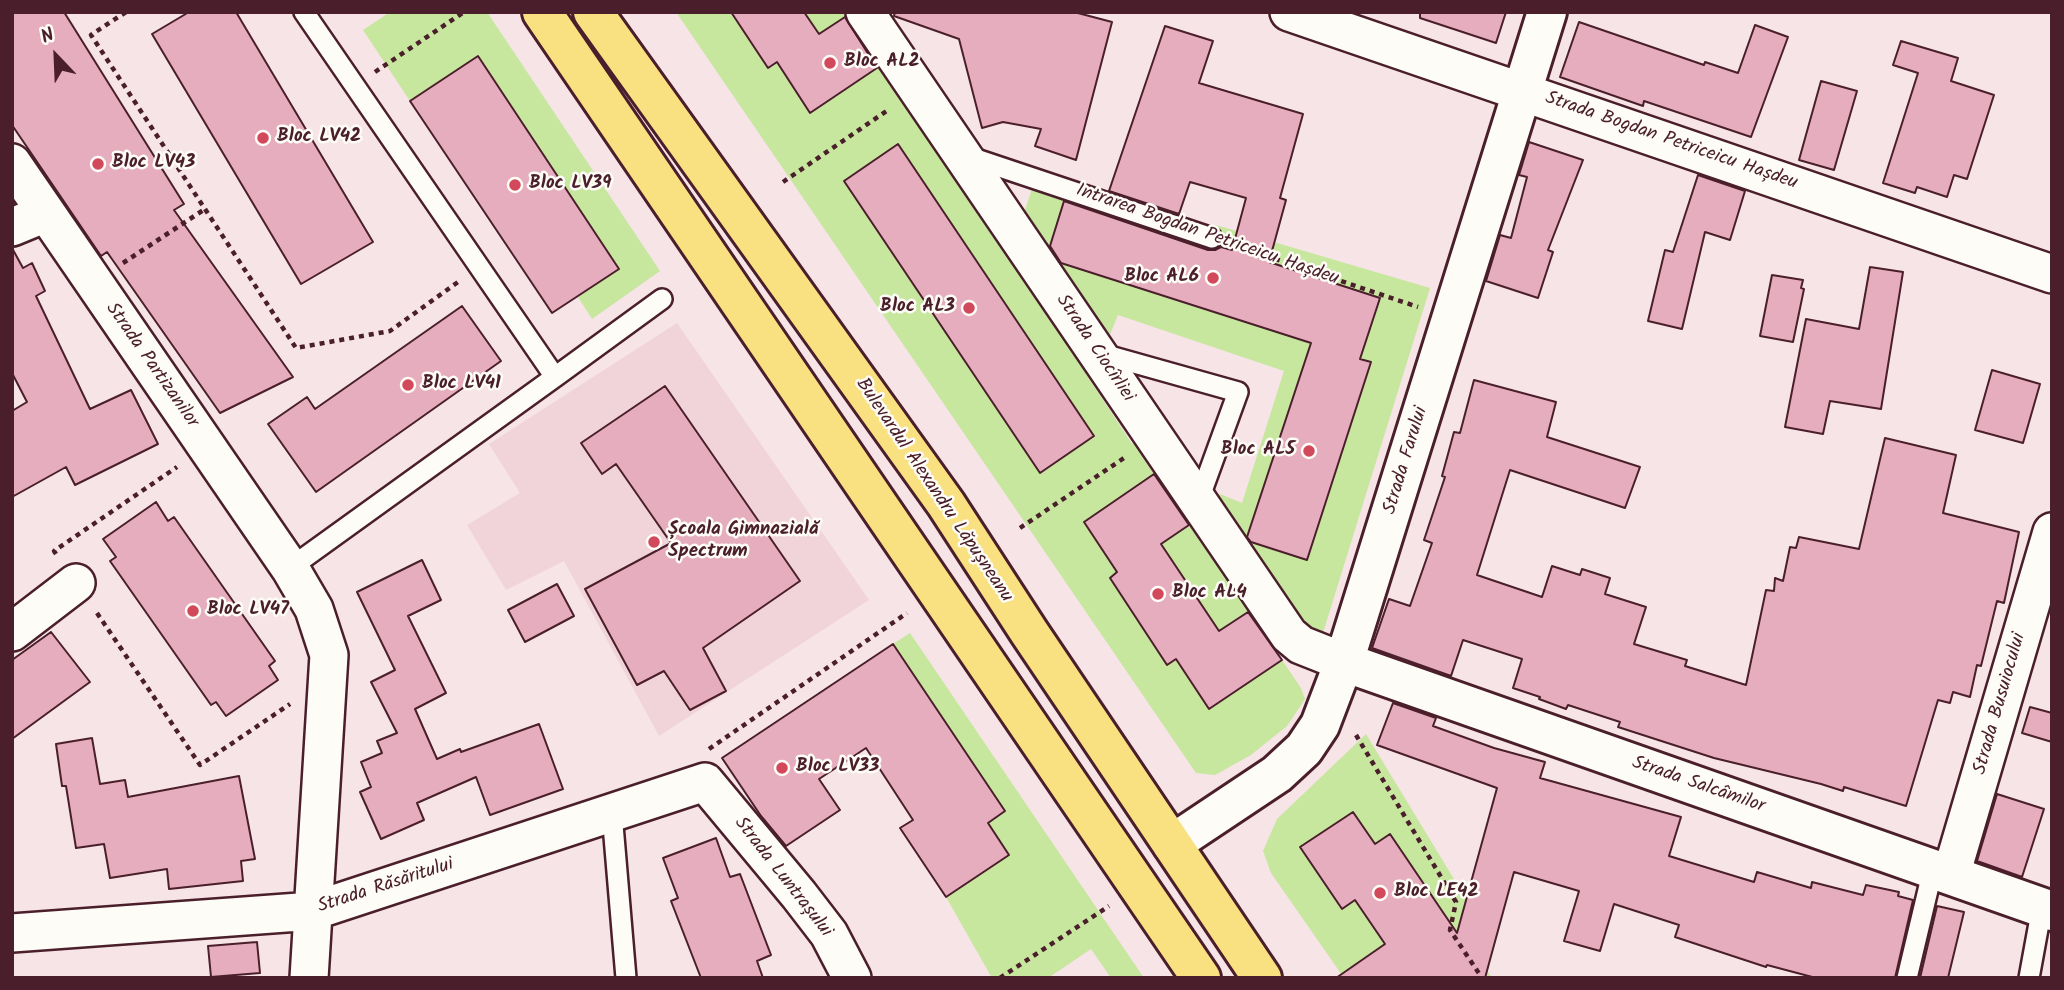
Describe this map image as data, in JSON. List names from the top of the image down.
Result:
{
  "streets": {
    "main road": ["Bulevardul Alexandru Lăpușneanu"],
    "street": [
      "Strada Bogdan Petriceicu Hașdeu",
      "Strada Ciocîrliei",
      "Strada Partizanilor",
      "Strada Farului",
      "Strada Busuiocului",
      "Strada Salcâmilor",
      "Strada Luntrașului",
      "Strada Răsăritului"
    ],
    "lane": ["Intrarea Bogdan Petriceicu Hașdeu"]
  },
  "crossings": [
    ["Strada Bogdan Petriceicu Hașdeu", "Strada Farului"],
    ["Intrarea Bogdan Petriceicu Hașdeu", "Strada Ciocîrliei"],
    ["Intrarea Bogdan Petriceicu Hașdeu", "Strada Farului"],
    ["Strada Ciocîrliei", "Strada Farului"],
    ["Strada Ciocîrliei", "Strada Salcâmilor"],
    ["Strada Partizanilor", "Strada Răsăritului"],
    ["Strada Farului", "Bulevardul Alexandru Lăpușneanu"],
    ["Strada Farului", "Strada Salcâmilor"],
    ["Strada Busuiocului", "Strada Salcâmilor"],
    ["Strada Luntrașului", "Strada Răsăritului"]
  ],
  "places": [
    "Bloc AL2",
    "Bloc LV42",
    "Bloc LV43",
    "Bloc LV39",
    "Bloc AL6",
    "Bloc AL3",
    "Bloc LV41",
    "Bloc AL5",
    "Școala Gimnazială Spectrum",
    "Bloc AL4",
    "Bloc LV47",
    "Bloc LV33",
    "Bloc LE42"
  ],
  "north": "top left"
}
